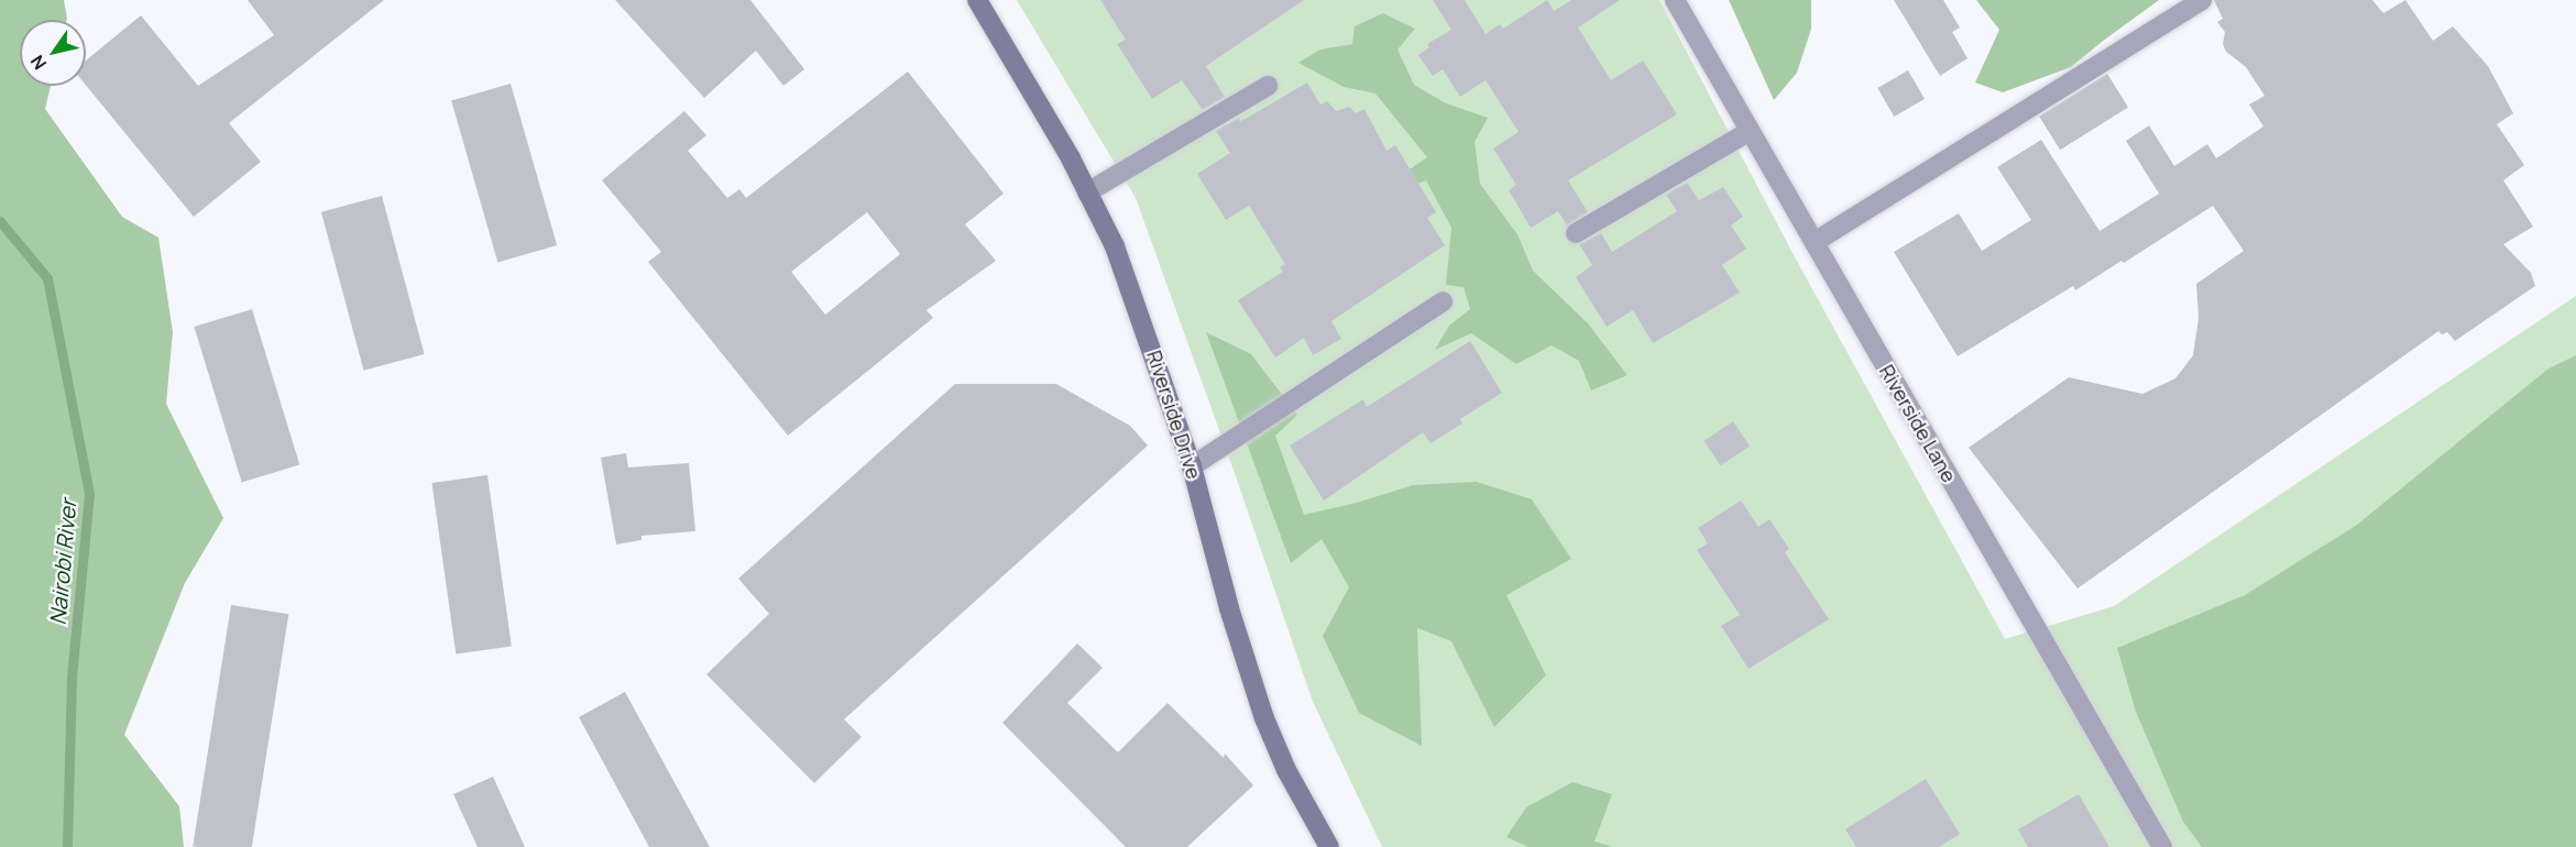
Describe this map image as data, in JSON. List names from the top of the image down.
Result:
{
  "streets": {
    "street": ["Riverside Drive", "Riverside Lane"]
  },
  "water": ["Nairobi River"],
  "north": "bottom left"
}
